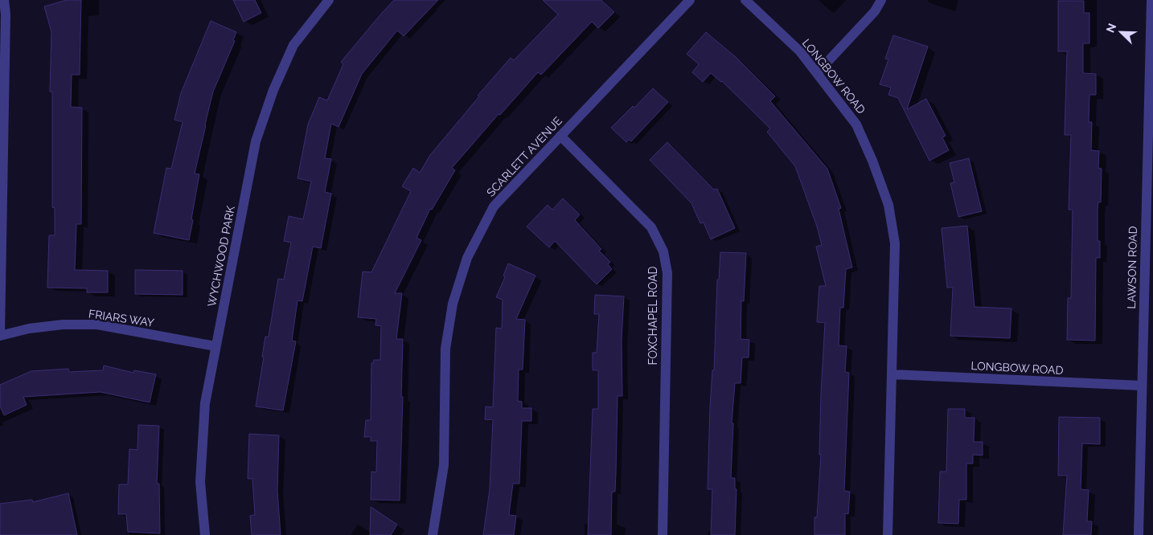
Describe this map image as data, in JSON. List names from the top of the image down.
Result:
{
  "streets": {
    "street": [
      "LONGBOW ROAD",
      "SCARLETT AVENUE",
      "WYCHWOOD PARK",
      "LAWSON ROAD",
      "FOXCHAPEL ROAD",
      "FRIARS WAY"
    ]
  },
  "crossings": [
    ["LONGBOW ROAD", "LAWSON ROAD"],
    ["SCARLETT AVENUE", "FOXCHAPEL ROAD"],
    ["WYCHWOOD PARK", "FRIARS WAY"]
  ],
  "north": "top left"
}
